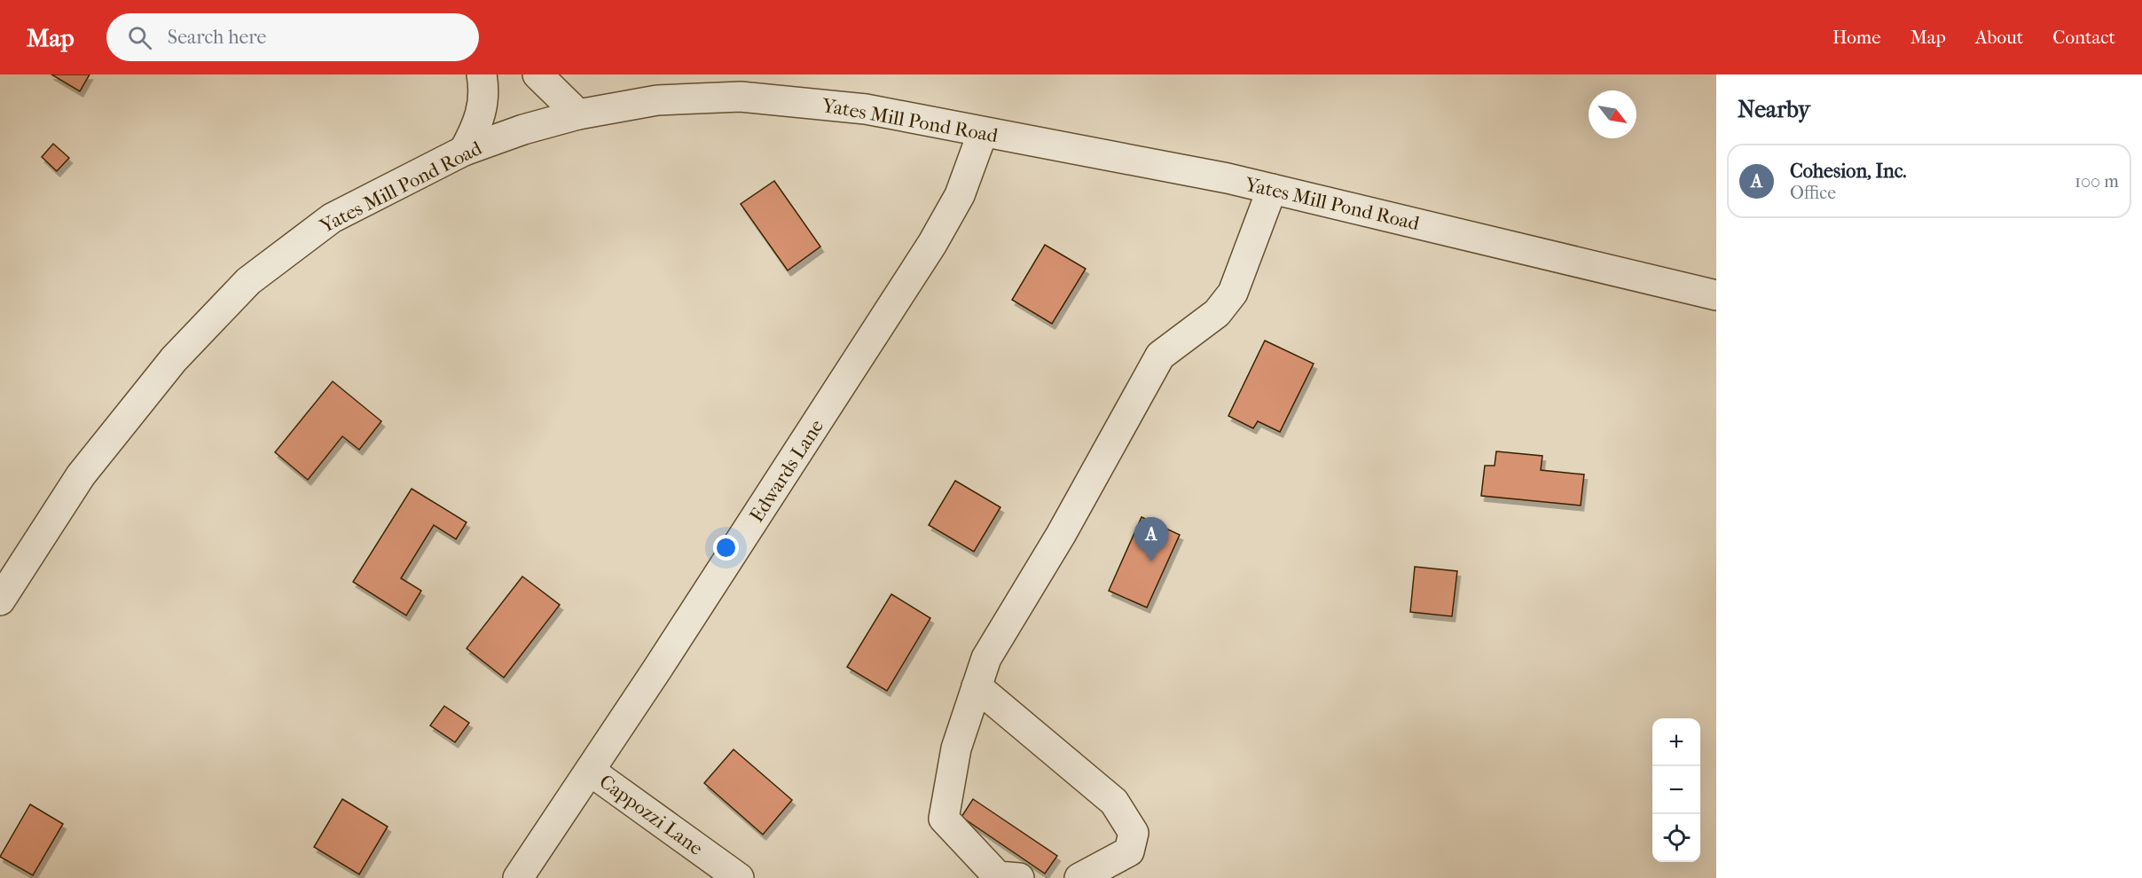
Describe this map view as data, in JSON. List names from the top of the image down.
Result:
{
  "streets": {
    "street": ["Yates Mill Pond Road", "Edwards Lane", "Cappozzi Lane"]
  },
  "crossings": [
    ["Yates Mill Pond Road", "Edwards Lane"],
    ["Edwards Lane", "Cappozzi Lane"]
  ],
  "north": "bottom right",
  "page": {
    "header": "Map",
    "search": "Search here",
    "nav": [
      "Home",
      "Map",
      "About",
      "Contact"
    ],
    "heading": "Nearby",
    "list": [
      {
        "mark": "A",
        "name": "Cohesion, Inc.",
        "note": "Office",
        "value": "100 m"
      }
    ],
    "pins": "A",
    "map_buttons": ["+", "−"]
  }
}
